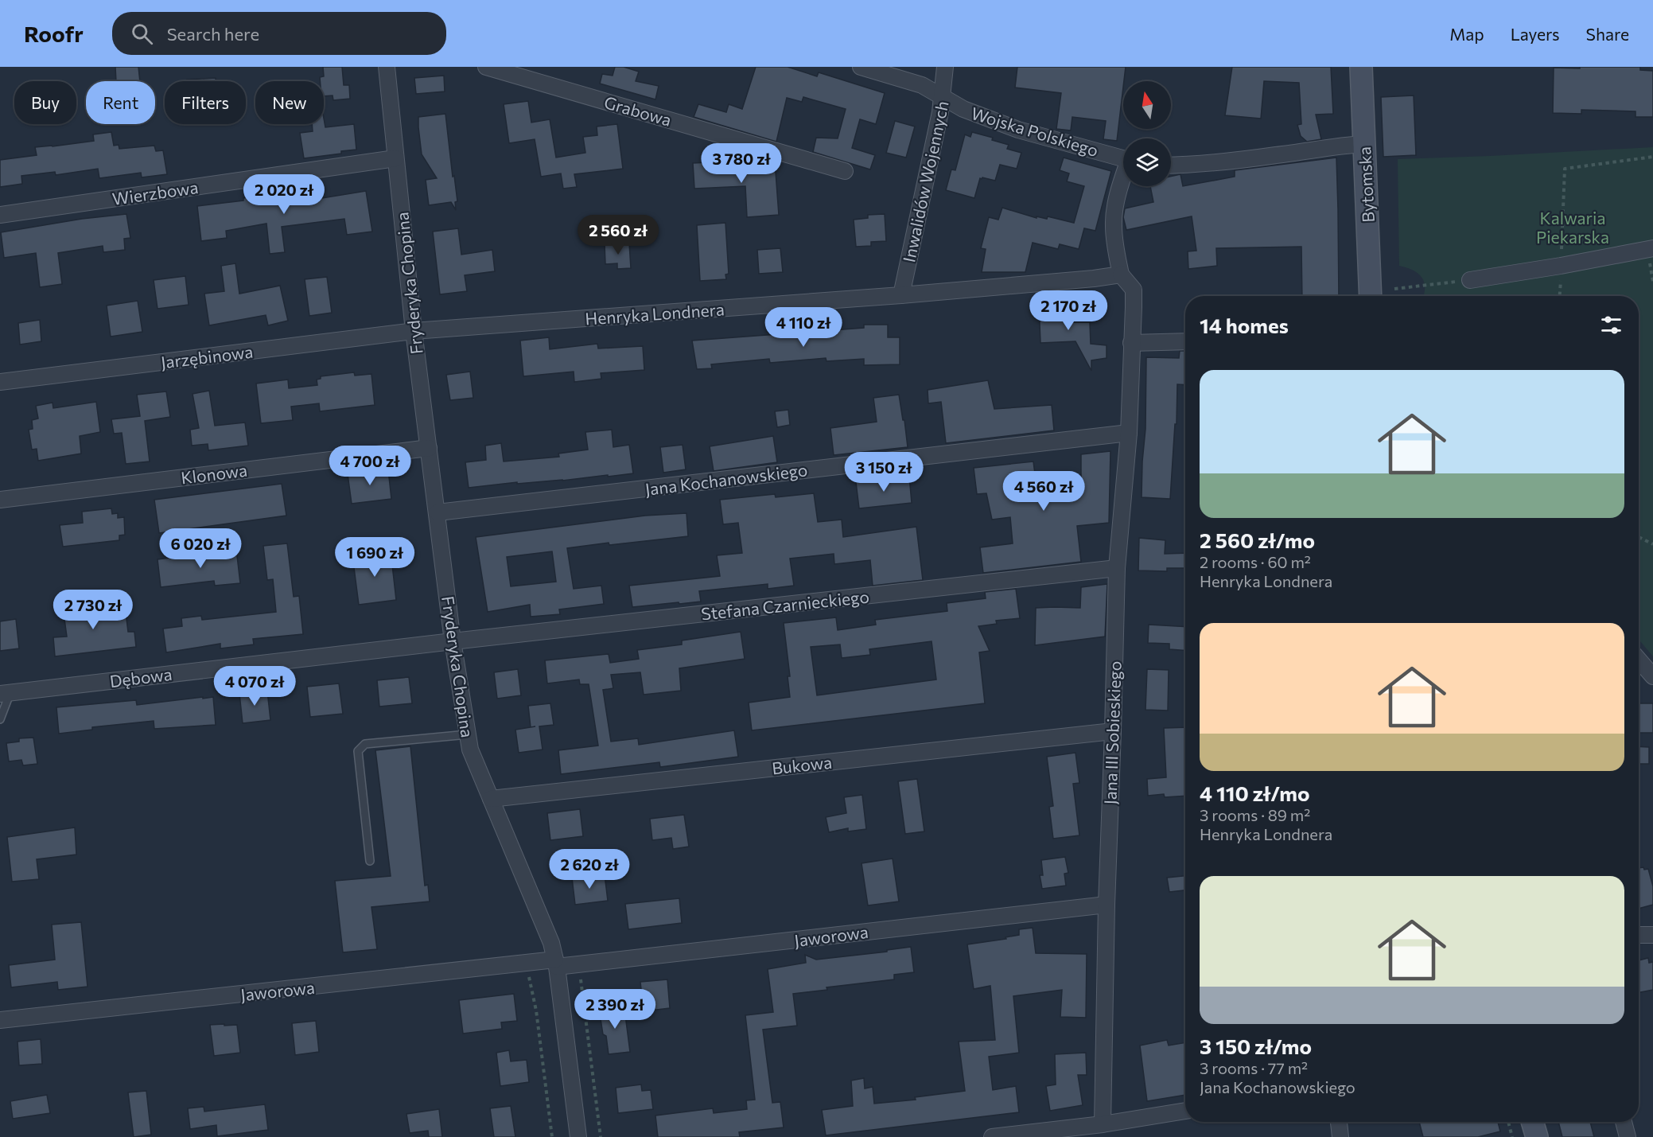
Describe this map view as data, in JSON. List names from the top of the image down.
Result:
{
  "streets": {
    "street": [
      "Grabowa",
      "Wojska Polskiego",
      "Inwalidów Wojennych",
      "Bytomska",
      "Wierzbowa",
      "Fryderyka Chopina",
      "Henryka Londnera",
      "Jarzębinowa",
      "Klonowa",
      "Jana Kochanowskiego",
      "Stefana Czarnieckiego",
      "Dębowa",
      "Jana III Sobieskiego",
      "Bukowa",
      "Jaworowa"
    ]
  },
  "crossings": [
    ["Wojska Polskiego", "Inwalidów Wojennych"],
    ["Inwalidów Wojennych", "Henryka Londnera"],
    ["Wierzbowa", "Fryderyka Chopina"],
    ["Fryderyka Chopina", "Henryka Londnera"],
    ["Fryderyka Chopina", "Jarzębinowa"],
    ["Fryderyka Chopina", "Klonowa"],
    ["Fryderyka Chopina", "Jana Kochanowskiego"],
    ["Fryderyka Chopina", "Stefana Czarnieckiego"],
    ["Fryderyka Chopina", "Dębowa"],
    ["Fryderyka Chopina", "Bukowa"],
    ["Fryderyka Chopina", "Jaworowa"],
    ["Henryka Londnera", "Jarzębinowa"],
    ["Henryka Londnera", "Jana III Sobieskiego"],
    ["Jana Kochanowskiego", "Jana III Sobieskiego"],
    ["Stefana Czarnieckiego", "Dębowa"],
    ["Stefana Czarnieckiego", "Jana III Sobieskiego"],
    ["Jana III Sobieskiego", "Bukowa"],
    ["Jana III Sobieskiego", "Jaworowa"]
  ],
  "parks": ["Kalwaria Piekarska"],
  "north": "top",
  "page": {
    "header": "Roofr",
    "search": "Search here",
    "nav": ["Map", "Layers", "Share"],
    "chip": [
      "Buy",
      "Rent",
      "Filters",
      "New"
    ],
    "price": [
      "3 780 zł",
      "2 020 zł",
      "2 560 zł",
      "2 170 zł",
      "4 110 zł",
      "4 700 zł",
      "3 150 zł",
      "4 560 zł",
      "6 020 zł",
      "1 690 zł",
      "2 730 zł",
      "4 070 zł",
      "2 620 zł",
      "2 390 zł"
    ],
    "heading": "14 homes",
    "list": [
      {
        "name": "2 560 zł/mo",
        "note": "2 rooms · 60 m² · Henryka Londnera"
      },
      {
        "name": "4 110 zł/mo",
        "note": "3 rooms · 89 m² · Henryka Londnera"
      },
      {
        "name": "3 150 zł/mo",
        "note": "3 rooms · 77 m² · Jana Kochanowskiego"
      }
    ]
  }
}
